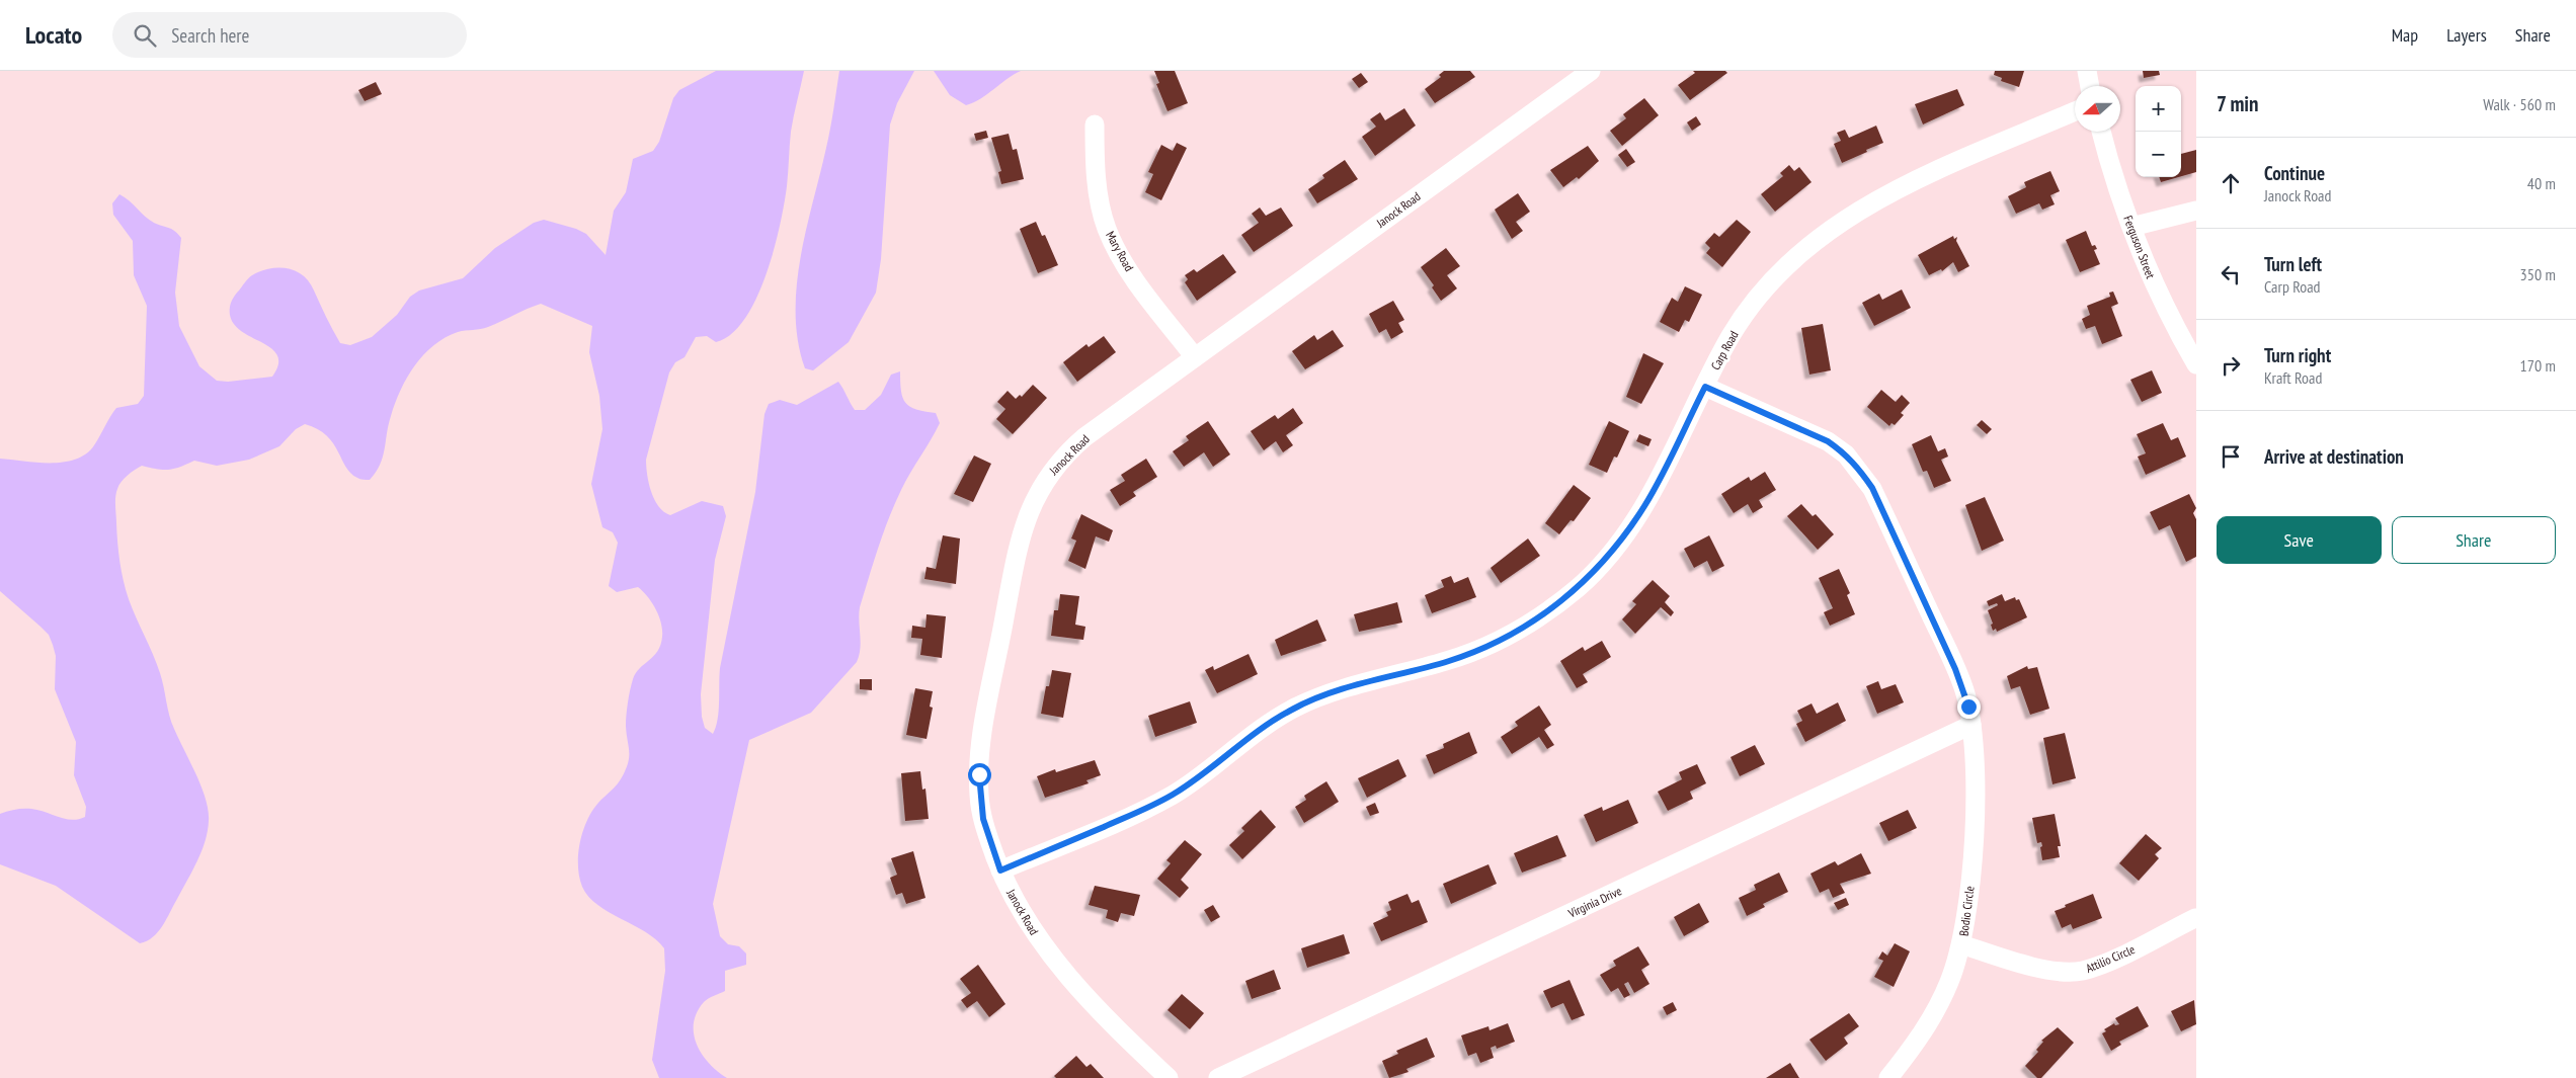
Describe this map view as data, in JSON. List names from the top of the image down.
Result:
{
  "streets": {
    "street": [
      "Janock Road",
      "Ferguson Street",
      "Mary Road",
      "Carp Road",
      "Virginia Drive",
      "Bodio Circle",
      "Attilio Circle"
    ]
  },
  "crossings": [
    ["Janock Road", "Mary Road"],
    ["Janock Road", "Carp Road"],
    ["Carp Road", "Bodio Circle"],
    ["Virginia Drive", "Bodio Circle"],
    ["Bodio Circle", "Attilio Circle"]
  ],
  "north": "left",
  "page": {
    "header": "Locato",
    "search": "Search here",
    "nav": ["Map", "Layers", "Share"],
    "heading": ["7 min", "Walk · 560 m"],
    "map_buttons": ["+", "−"],
    "list": [
      ["Continue", "Janock Road", "40 m"],
      ["Turn left", "Carp Road", "350 m"],
      ["Turn right", "Kraft Road", "170 m"],
      "Arrive at destination"
    ],
    "buttons": ["Save", "Share"]
  }
}
